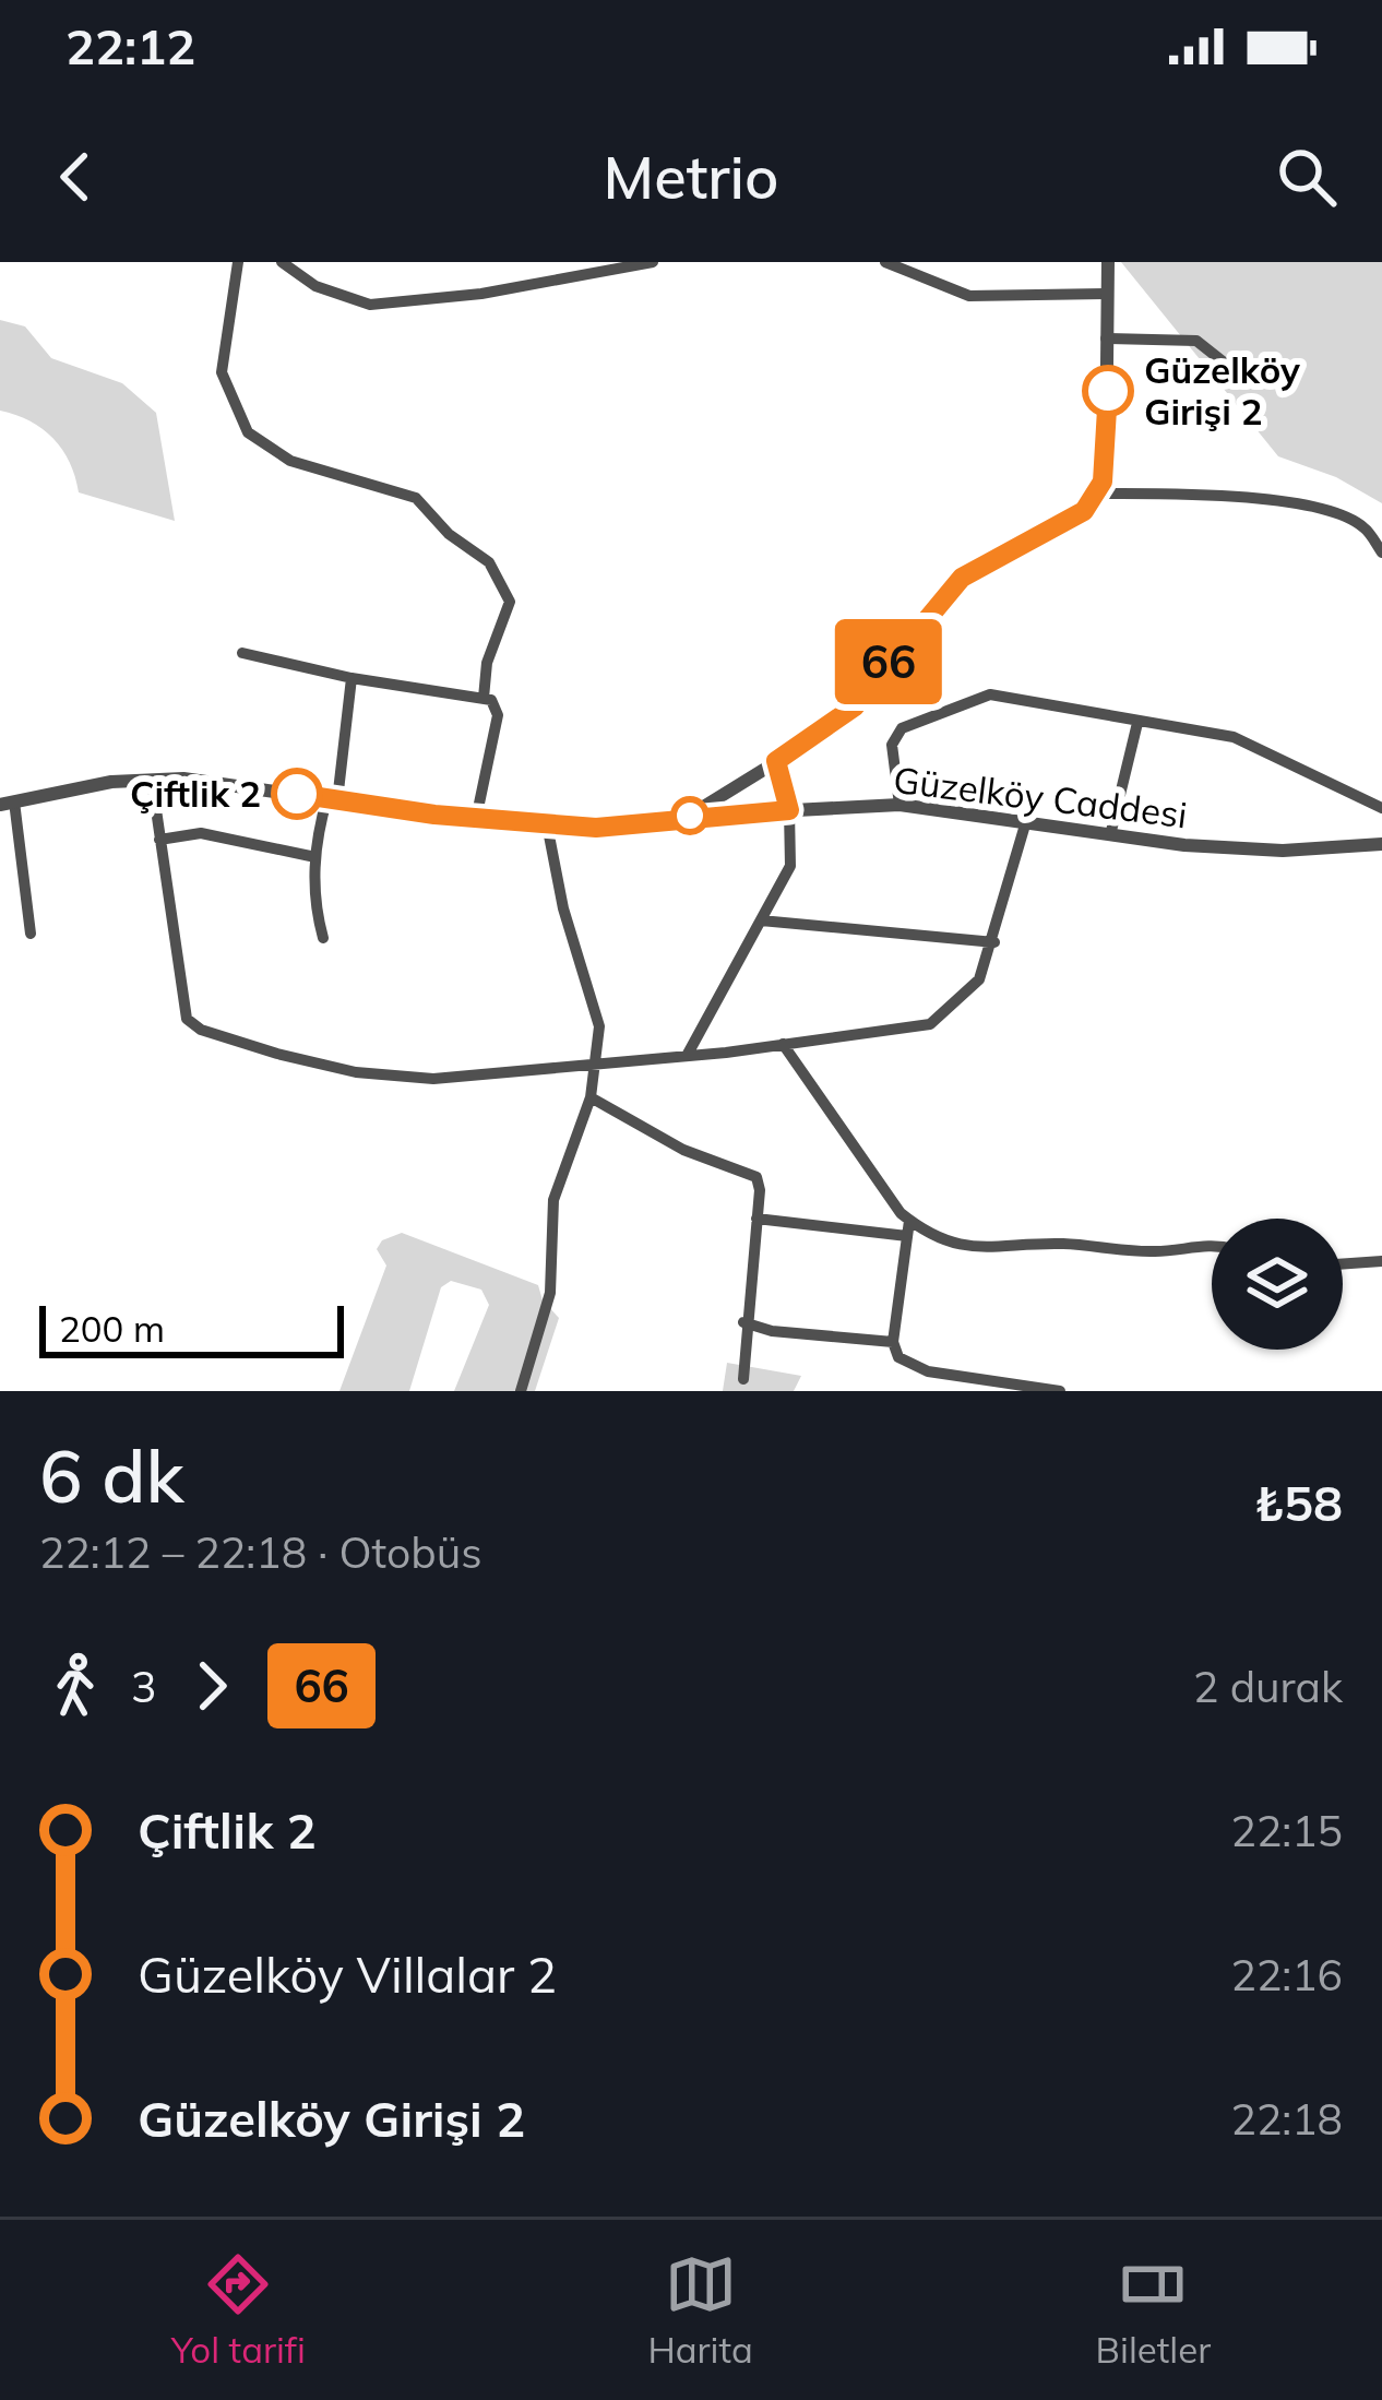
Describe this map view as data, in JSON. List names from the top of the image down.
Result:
{
  "streets": {
    "street": ["Güzelköy Caddesi"]
  },
  "places": ["Güzelköy Girişi 2", "Çiftlik 2"],
  "lines": ["bus line 66"],
  "scale_bar": "200 m",
  "page": {
    "status": "22:12",
    "header": "Metrio",
    "on_map": "66",
    "scale": "200 m",
    "heading": ["6 dk", "22:12 – 22:18 · Otobüs", "₺58"],
    "legs": ["3", "66", "2 durak"],
    "list": [
      {
        "name": "Çiftlik 2",
        "value": "22:15"
      },
      {
        "name": "Güzelköy Villalar 2",
        "value": "22:16"
      },
      {
        "name": "Güzelköy Girişi 2",
        "value": "22:18"
      }
    ],
    "tabs": ["Yol tarifi", "Harita", "Biletler"]
  }
}
